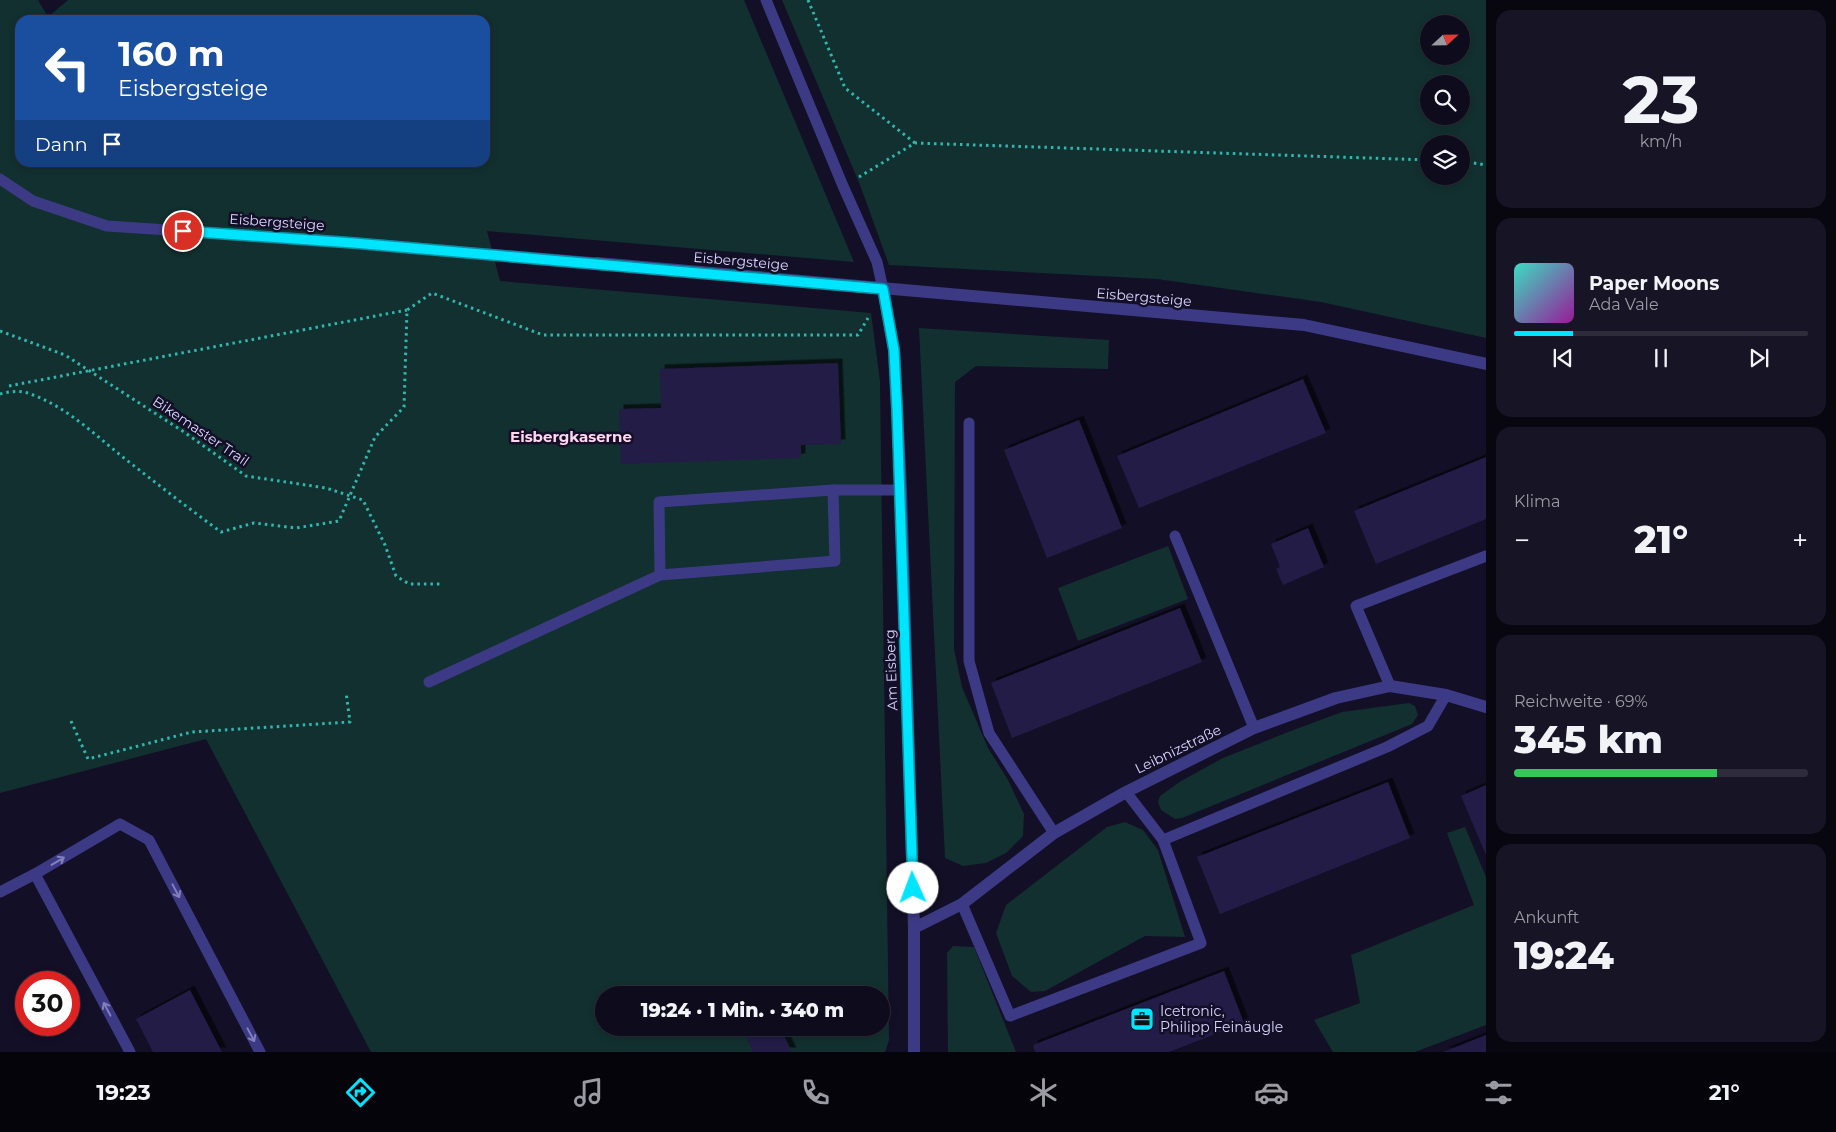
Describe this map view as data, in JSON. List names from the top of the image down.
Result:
{
  "streets": {
    "street": ["Eisbergsteige", "Am Eisberg", "Leibnizstraße"],
    "path": ["Bikemaster Trail"]
  },
  "crossings": [
    ["Eisbergsteige", "Am Eisberg"],
    ["Am Eisberg", "Leibnizstraße"]
  ],
  "districts": ["Eisbergkaserne"],
  "places": {
    "office": ["Icetronic, Philipp Feinäugle"]
  },
  "north": "right",
  "page": {
    "tile": [
      ["23", "km/h"],
      "Klima",
      ["Reichweite · 69%", "345 km"],
      ["Ankunft", "19:24"]
    ],
    "turn": ["160 m", "Eisbergsteige"],
    "then": "Dann",
    "song": ["Paper Moons", "Ada Vale"],
    "heat": ["−", "21°", "+"],
    "limit": "30",
    "trip": "19:24 · 1 Min. · 340 m",
    "tabs": ["19:23", "21°"]
  }
}
